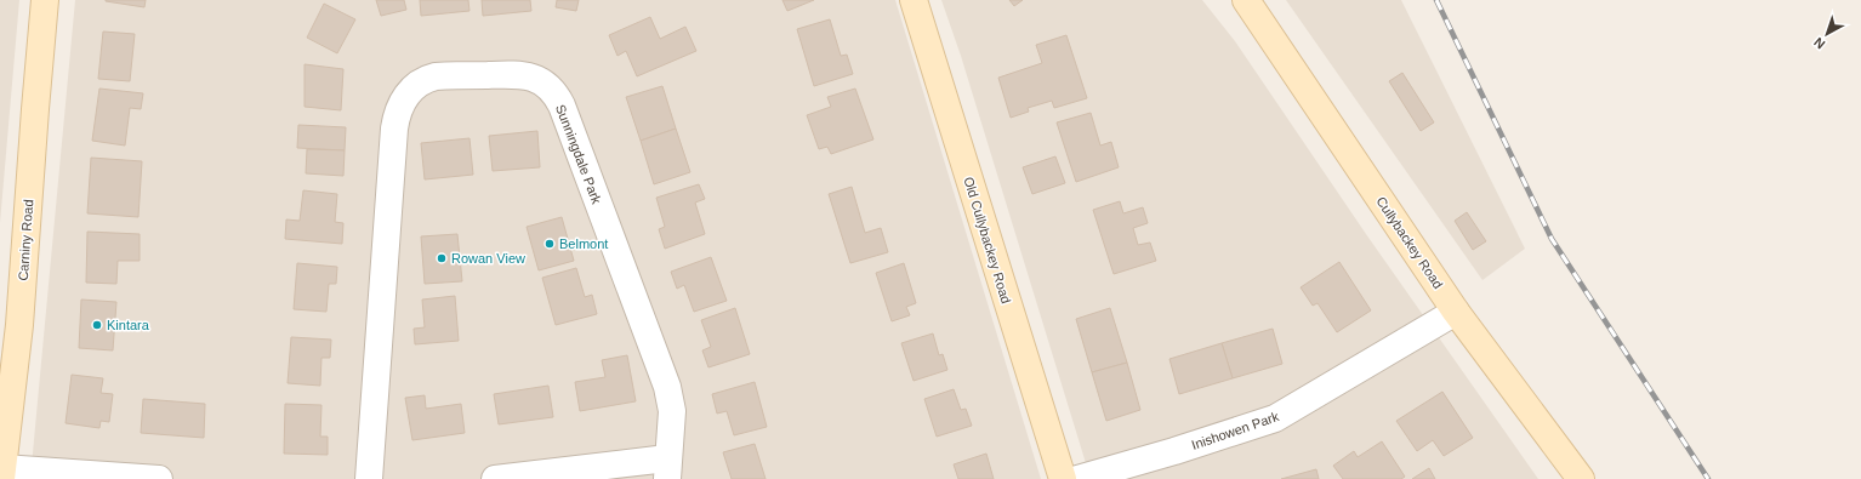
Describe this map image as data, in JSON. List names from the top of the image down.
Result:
{
  "streets": {
    "street": [
      "Sunningdale Park",
      "Carniny Road",
      "Old Cullybackey Road",
      "Cullybackey Road",
      "Inishowen Park"
    ]
  },
  "crossings": [
    ["Cullybackey Road", "Inishowen Park"]
  ],
  "places": ["Belmont", "Rowan View", "Kintara"],
  "north": "bottom left"
}
